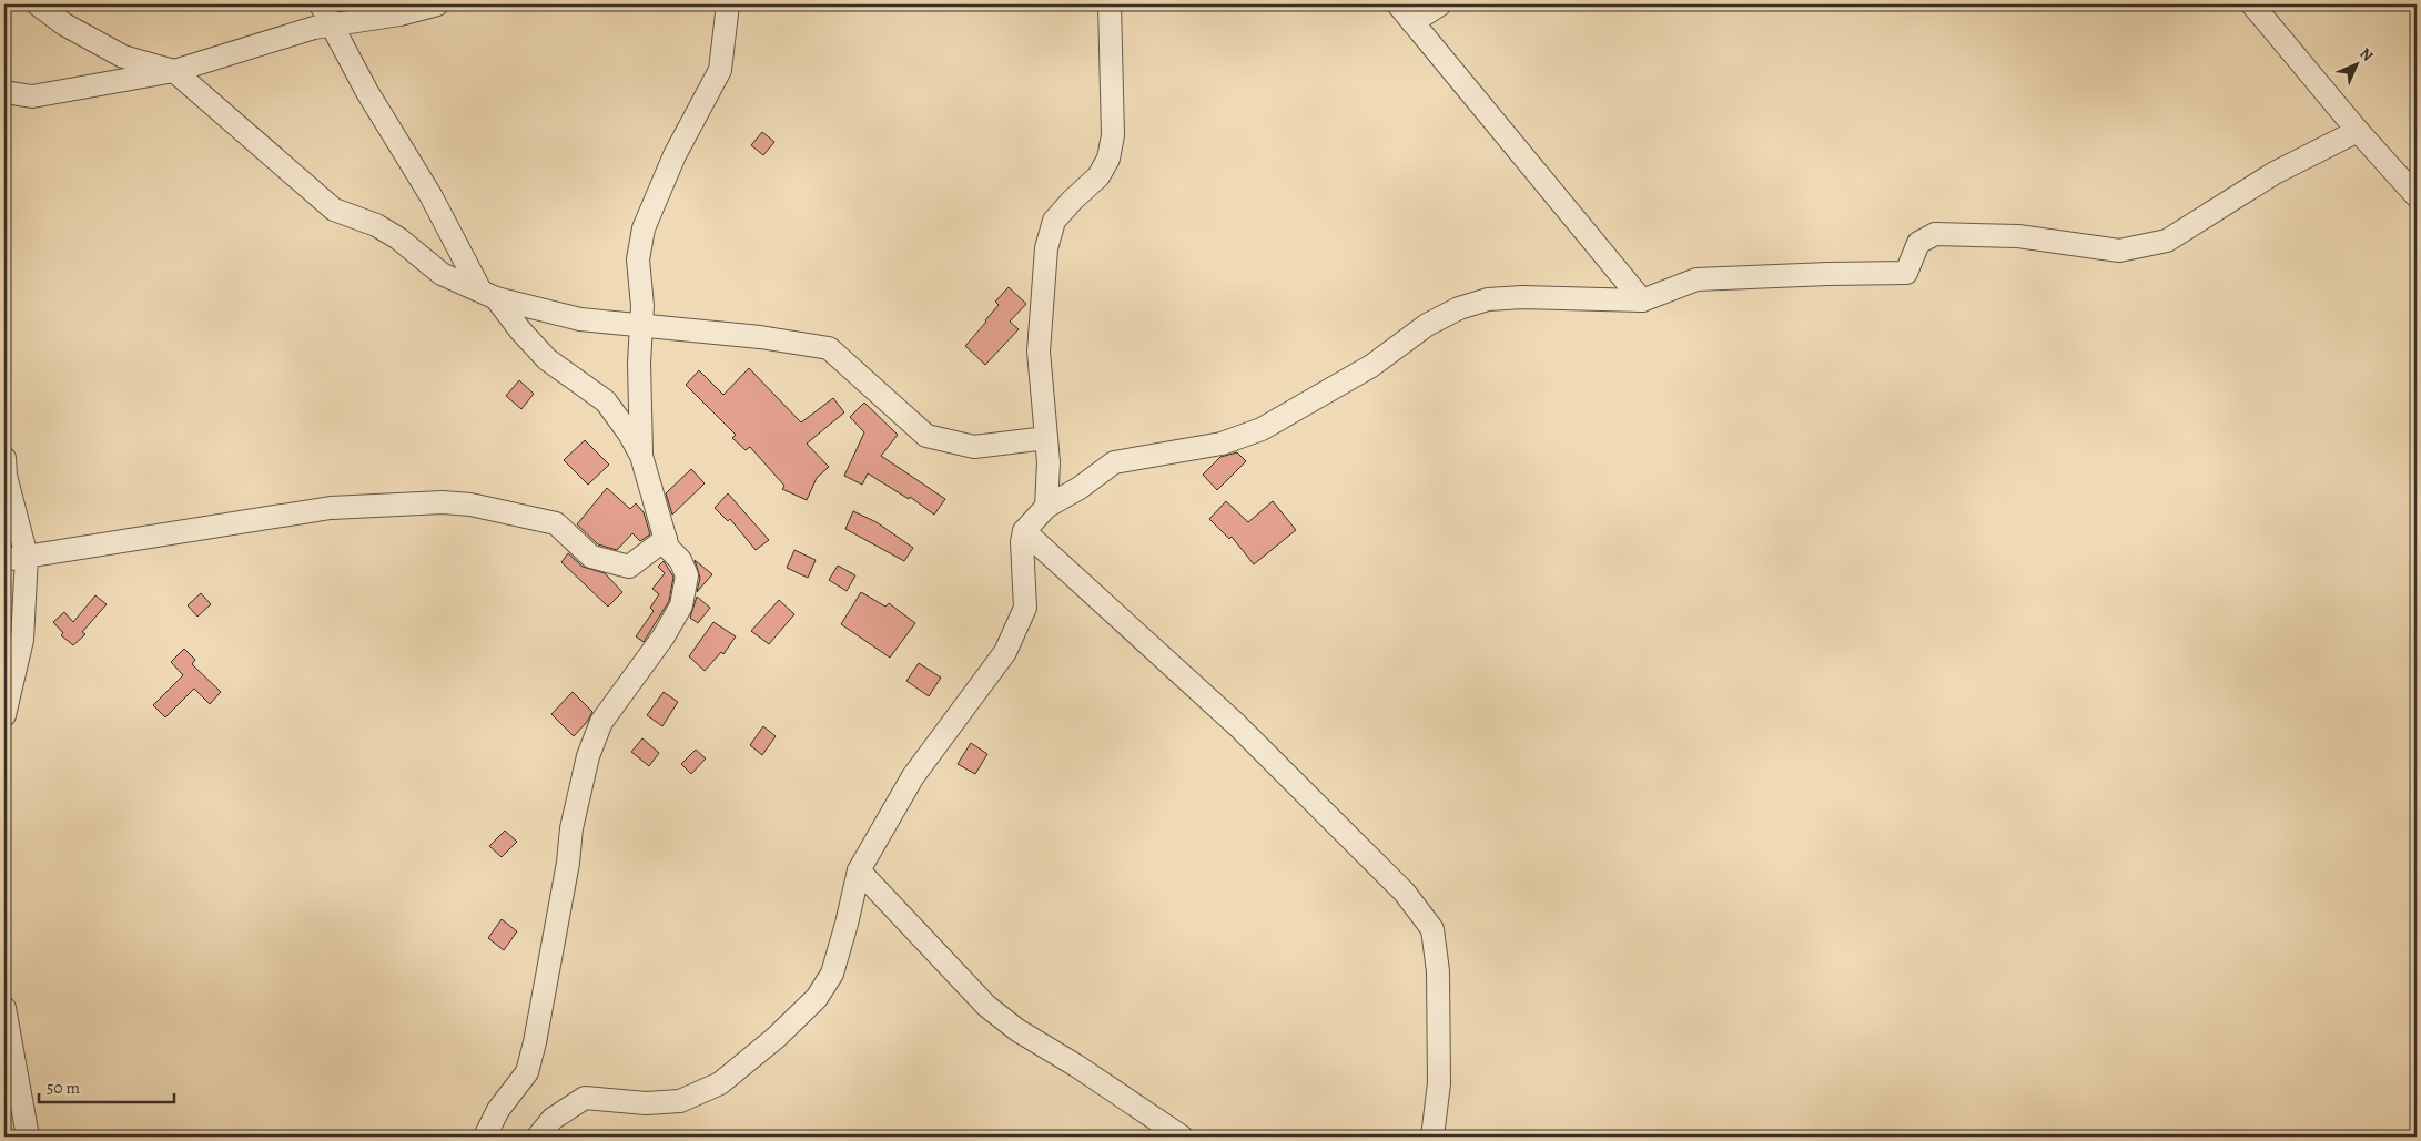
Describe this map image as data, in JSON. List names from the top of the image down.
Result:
{
  "scale_bar": "50 m",
  "north": "top right"
}
